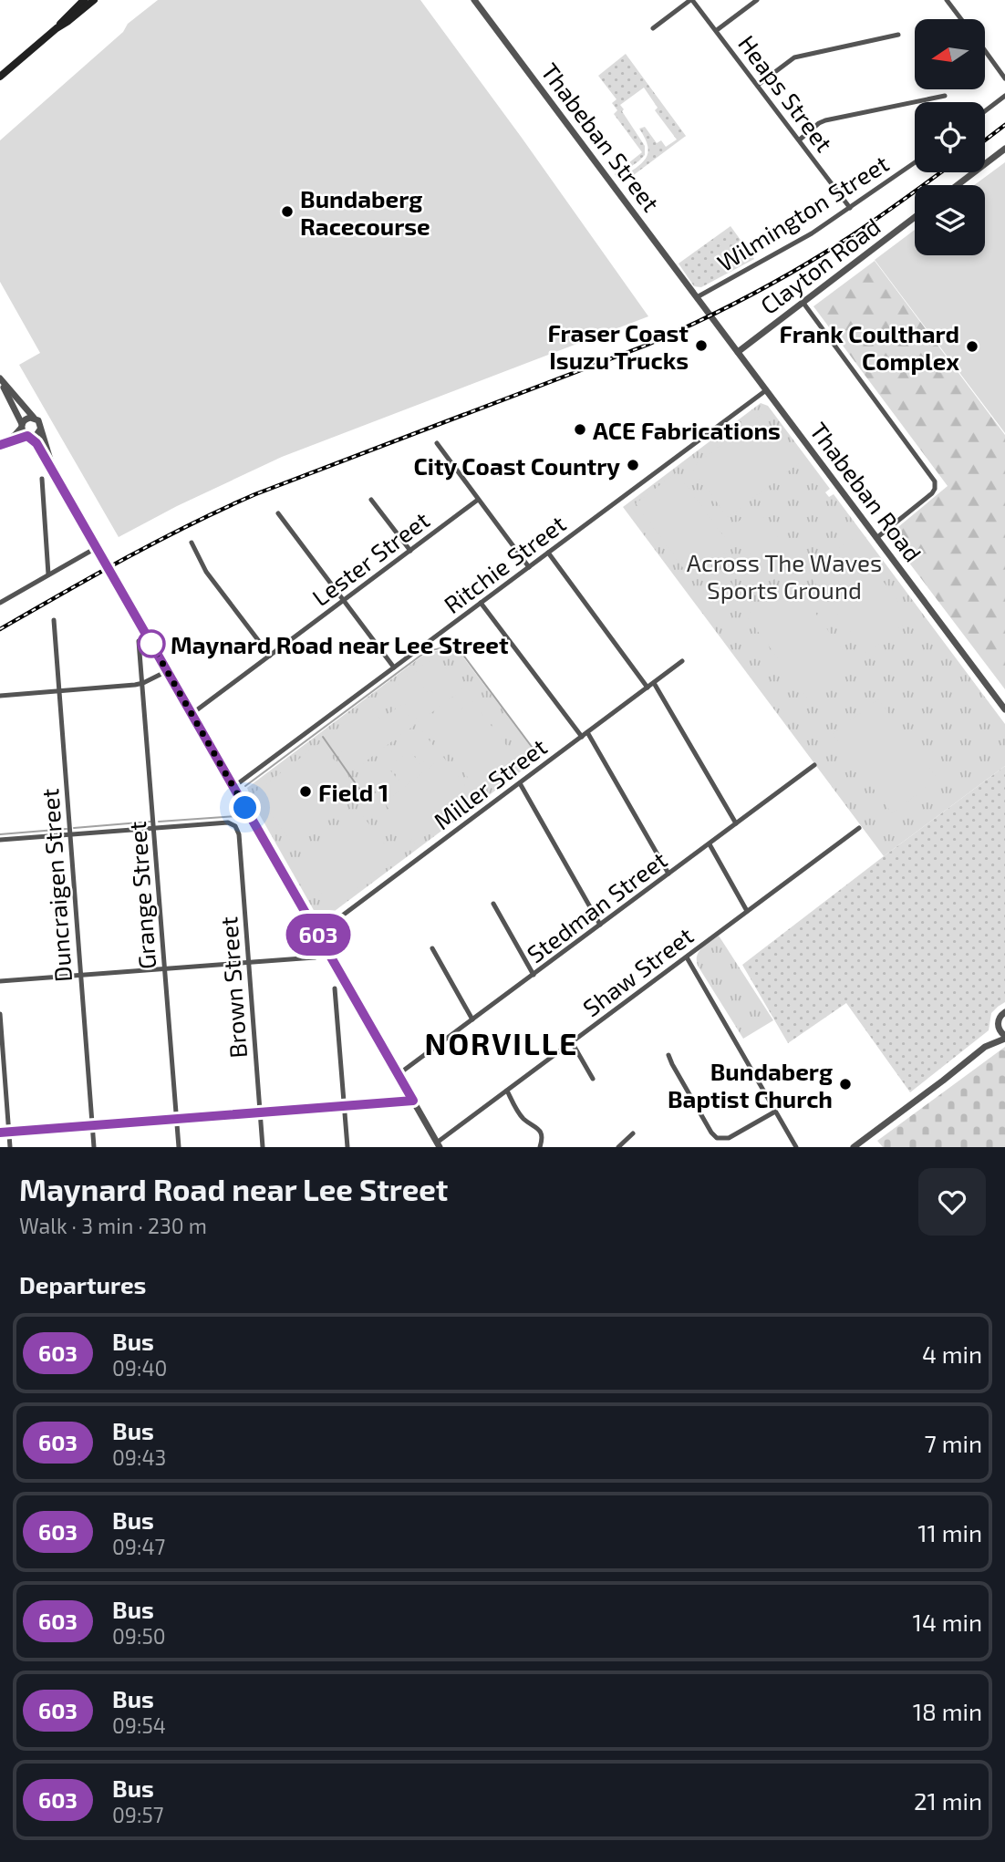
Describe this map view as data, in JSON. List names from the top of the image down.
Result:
{
  "streets": {
    "street": [
      "Heaps Street",
      "Thabeban Street",
      "Wilmington Street",
      "Clayton Road",
      "Thabeban Road",
      "Lester Street",
      "Ritchie Street",
      "Miller Street",
      "Duncraigen Street",
      "Grange Street",
      "Stedman Street",
      "Shaw Street",
      "Brown Street"
    ]
  },
  "crossings": [
    ["Heaps Street", "Wilmington Street"],
    ["Thabeban Street", "Wilmington Street"],
    ["Thabeban Street", "Thabeban Road"],
    ["Wilmington Street", "Thabeban Road"],
    ["Clayton Road", "Thabeban Road"],
    ["Thabeban Road", "Ritchie Street"],
    ["Grange Street", "Brown Street"]
  ],
  "districts": ["NORVILLE"],
  "parks": ["Across The Waves Sports Ground"],
  "places": [
    "Bundaberg Racecourse",
    "Fraser Coast Isuzu Trucks",
    "Frank Coulthard Complex",
    "ACE Fabrications",
    "City Coast Country",
    "Maynard Road near Lee Street",
    "Field 1",
    "Bundaberg Baptist Church"
  ],
  "lines": ["bus line 603"],
  "north": "left",
  "page": {
    "on_map": "603",
    "heading": [
      ["Maynard Road near Lee Street", "Walk · 3 min · 230 m"],
      "Departures"
    ],
    "list": [
      {
        "mark": "603",
        "name": "Bus",
        "note": "09:40",
        "value": "4 min"
      },
      {
        "mark": "603",
        "name": "Bus",
        "note": "09:43",
        "value": "7 min"
      },
      {
        "mark": "603",
        "name": "Bus",
        "note": "09:47",
        "value": "11 min"
      },
      {
        "mark": "603",
        "name": "Bus",
        "note": "09:50",
        "value": "14 min"
      },
      {
        "mark": "603",
        "name": "Bus",
        "note": "09:54",
        "value": "18 min"
      },
      {
        "mark": "603",
        "name": "Bus",
        "note": "09:57",
        "value": "21 min"
      }
    ]
  }
}
